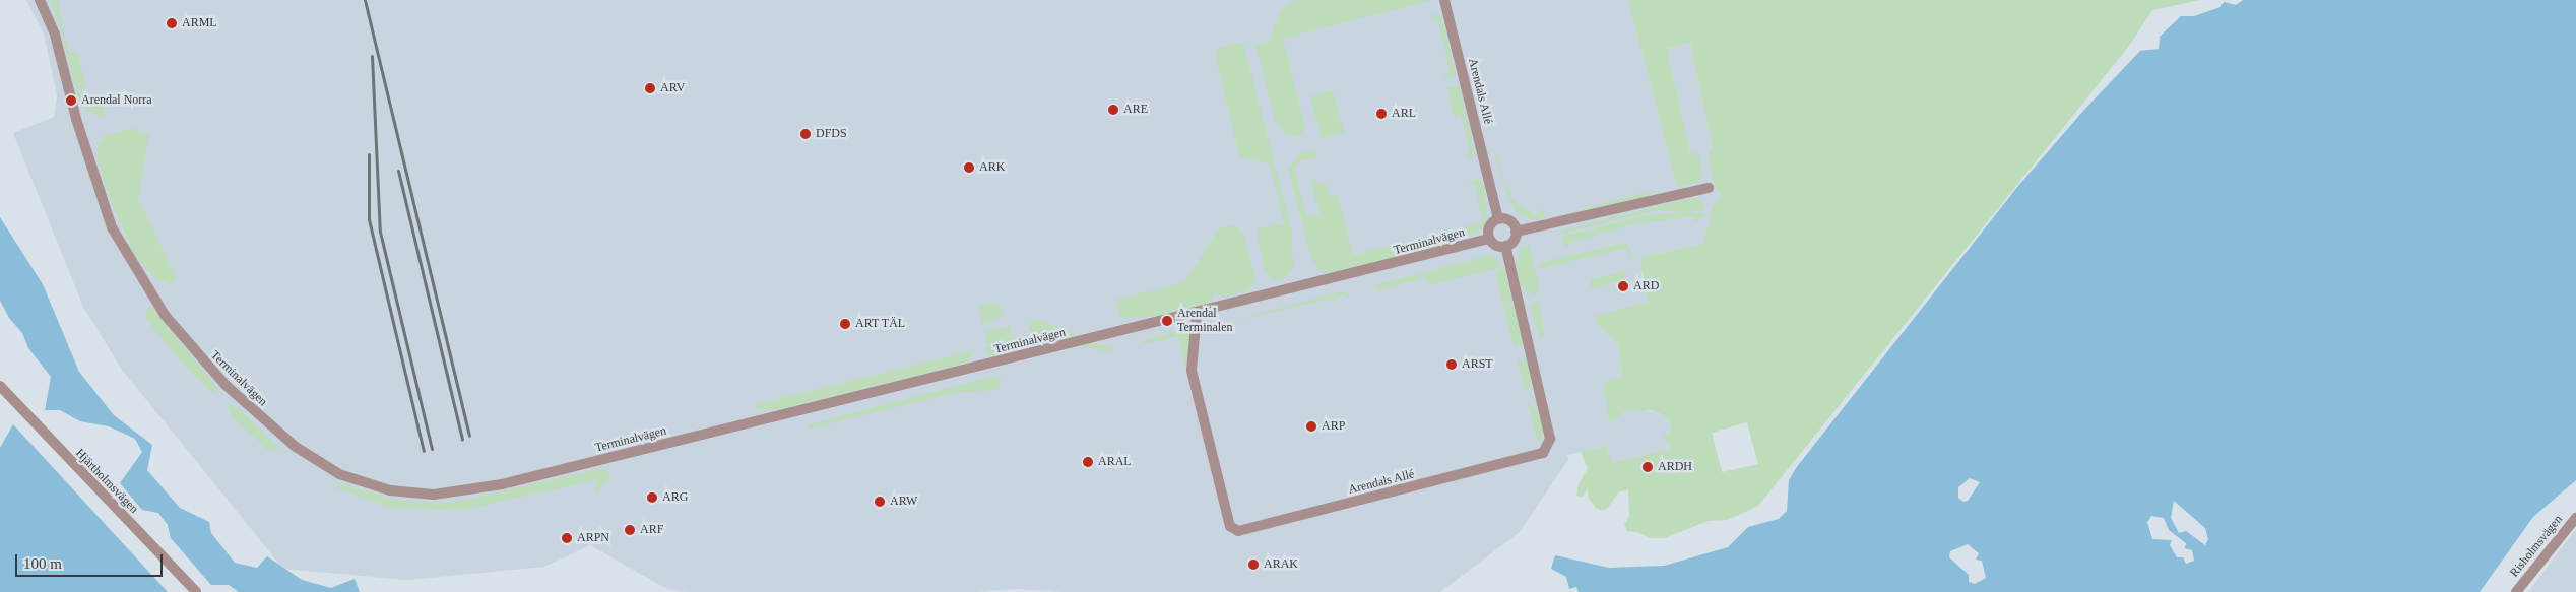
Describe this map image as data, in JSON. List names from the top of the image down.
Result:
{
  "streets": {
    "street": [
      "Arendals Allé",
      "Terminalvägen",
      "Hjärtholmsvägen",
      "Risholmsvägen"
    ]
  },
  "crossings": [
    ["Arendals Allé", "Terminalvägen"]
  ],
  "places": [
    "ARML",
    "ARV",
    "Arendal Norra",
    "ARE",
    "ARL",
    "DFDS",
    "ARK",
    "ARD",
    "Arendal Terminalen",
    "ART TÄL",
    "ARST",
    "ARP",
    "ARAL",
    "ARDH",
    "ARG",
    "ARW",
    "ARF",
    "ARPN",
    "ARAK"
  ],
  "scale_bar": "100 m"
}
